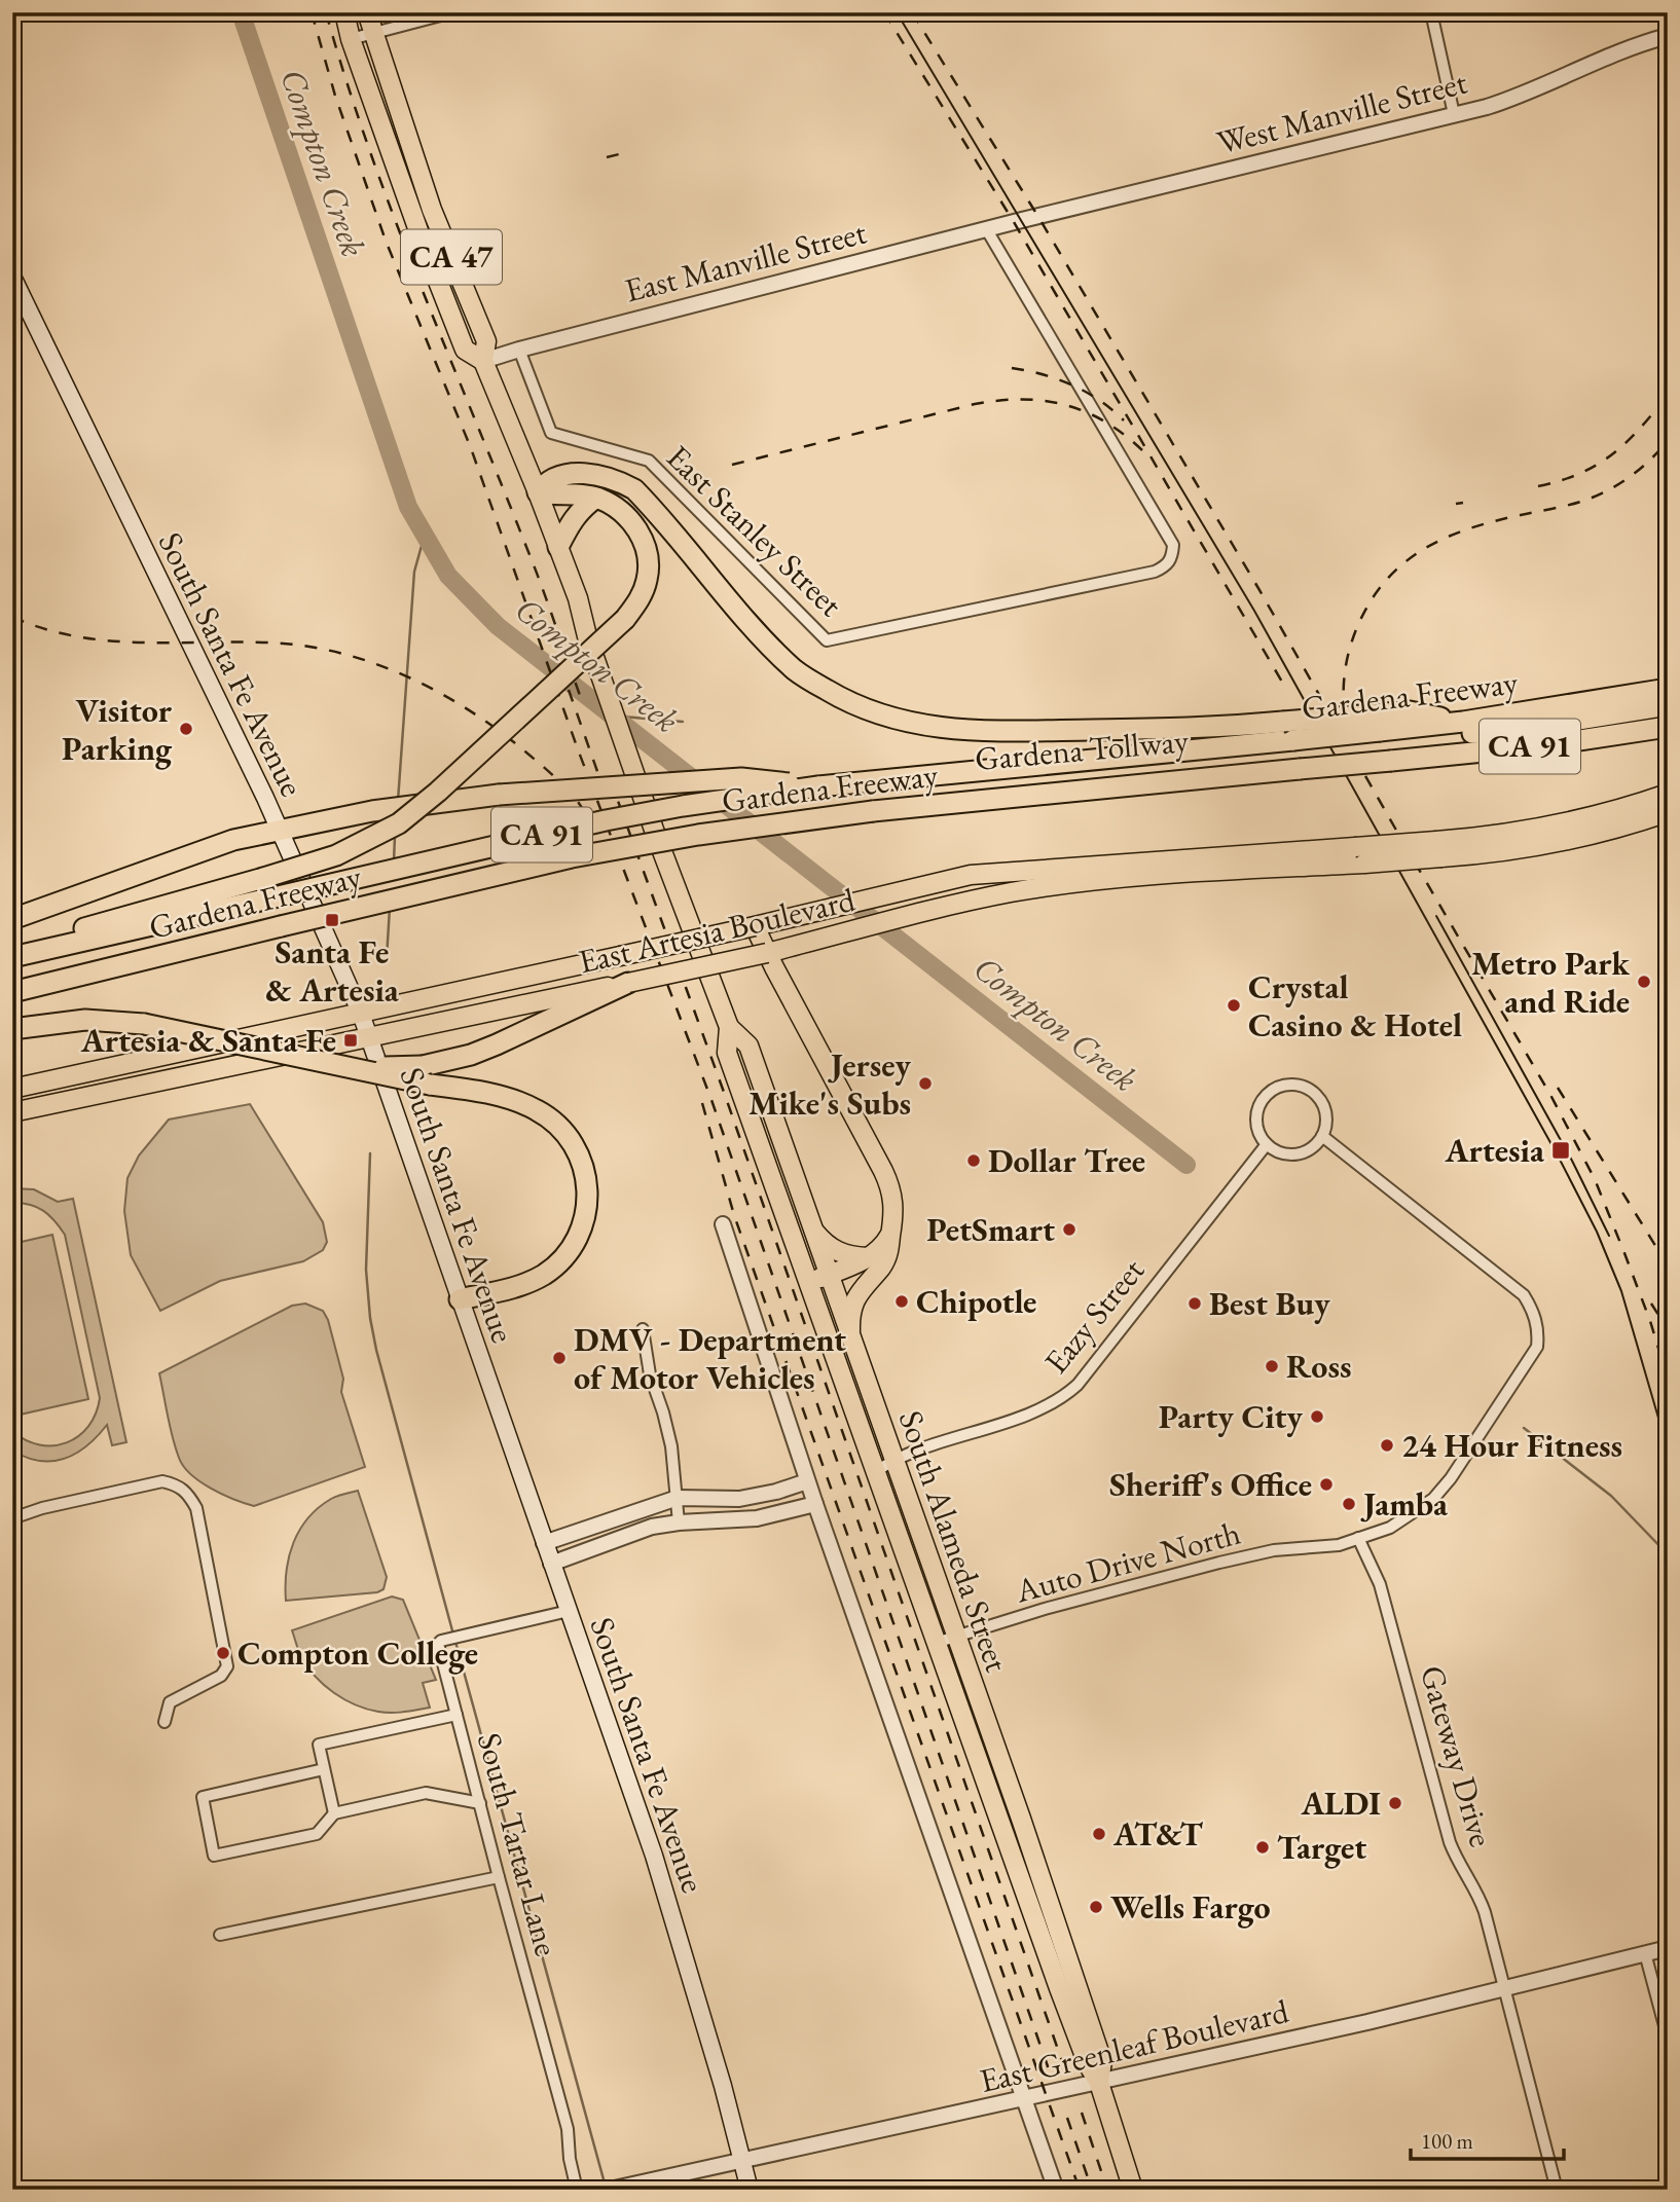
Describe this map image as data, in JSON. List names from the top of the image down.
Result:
{
  "streets": {
    "highway": ["Gardena Freeway", "CA 91", "Gardena Tollway"],
    "main road": [
      "CA 47",
      "South Santa Fe Avenue",
      "East Artesia Boulevard",
      "South Alameda Street"
    ],
    "street": [
      "West Manville Street",
      "East Manville Street",
      "East Stanley Street",
      "Eazy Street",
      "Auto Drive North",
      "Gateway Drive",
      "South Tartar Lane",
      "East Greenleaf Boulevard"
    ]
  },
  "crossings": [
    ["West Manville Street", "East Manville Street"],
    ["East Manville Street", "East Stanley Street"],
    ["East Manville Street", "South Alameda Street"],
    ["South Santa Fe Avenue", "East Artesia Boulevard"],
    ["South Santa Fe Avenue", "South Tartar Lane"],
    ["South Santa Fe Avenue", "East Greenleaf Boulevard"],
    ["Gardena Freeway", "Gardena Tollway"],
    ["Eazy Street", "South Alameda Street"],
    ["Eazy Street", "Auto Drive North"],
    ["South Alameda Street", "Auto Drive North"],
    ["South Alameda Street", "East Greenleaf Boulevard"],
    ["Auto Drive North", "Gateway Drive"],
    ["Gateway Drive", "East Greenleaf Boulevard"]
  ],
  "water": ["Compton Creek"],
  "places": {
    "other": [
      "Visitor Parking",
      "Metro Park and Ride",
      "Crystal Casino & Hotel",
      "Jersey Mike's Subs",
      "Dollar Tree",
      "PetSmart",
      "Chipotle",
      "Best Buy",
      "DMV - Department of Motor Vehicles",
      "Ross",
      "Party City",
      "24 Hour Fitness",
      "Sheriff's Office",
      "Jamba",
      "Compton College",
      "ALDI",
      "AT&T",
      "Target",
      "Wells Fargo"
    ],
    "transit": ["Santa Fe & Artesia", "Artesia & Santa Fe", "Artesia"]
  },
  "scale_bar": "100 m"
}
